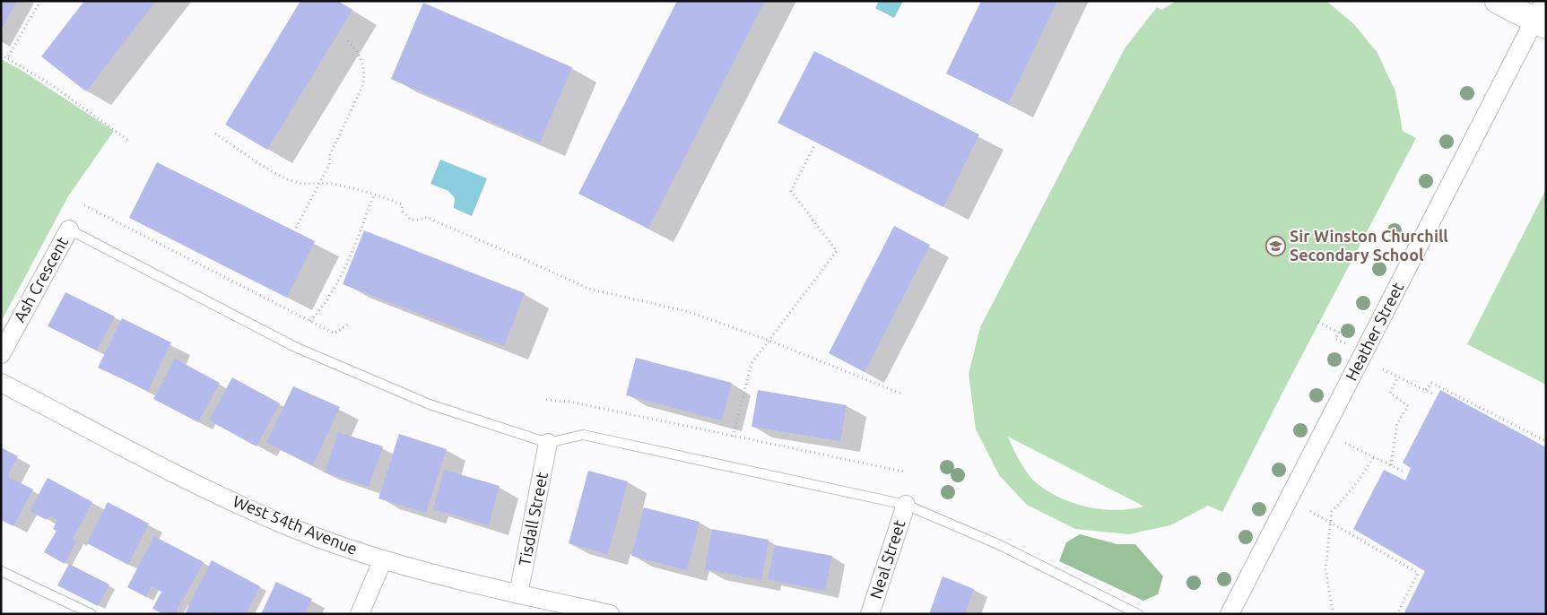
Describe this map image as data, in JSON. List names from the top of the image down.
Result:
{
  "streets": {
    "street": [
      "Ash Crescent",
      "Heather Street",
      "Tisdall Street",
      "West 54th Avenue",
      "Neal Street"
    ]
  },
  "crossings": [
    ["Tisdall Street", "West 54th Avenue"]
  ],
  "places": {
    "school or university": ["Sir Winston Churchill Secondary School"]
  }
}
